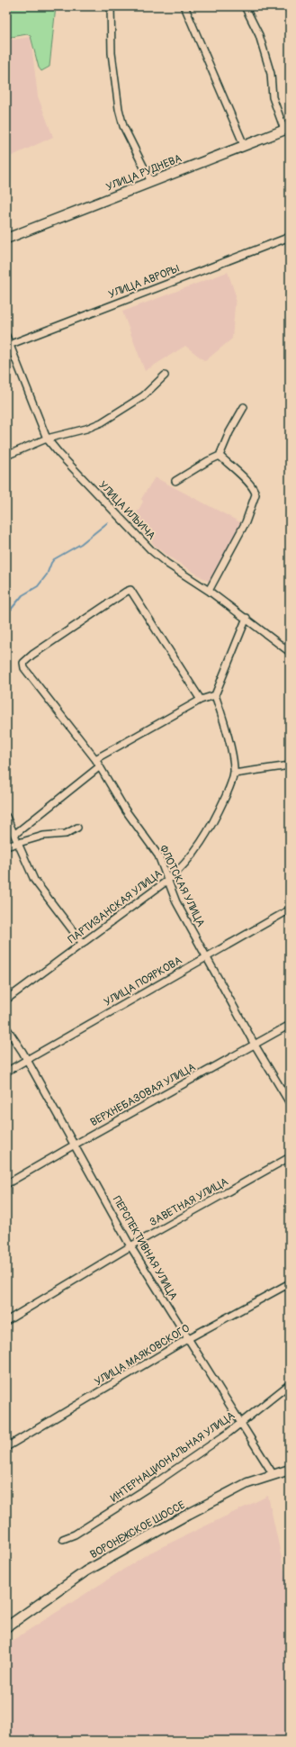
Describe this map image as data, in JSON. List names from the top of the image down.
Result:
{
  "streets": {
    "main road": ["УЛИЦА РУДНЕВА", "ВОРОНЕЖСКОЕ ШОССЕ"],
    "street": [
      "УЛИЦА АВРОРЫ",
      "УЛИЦА ИЛЬИЧА",
      "ФЛОТСКАЯ УЛИЦА",
      "ПАРТИЗАНСКАЯ УЛИЦА",
      "УЛИЦА ПОЯРКОВА",
      "ВЕРХНЕБАЗОВАЯ УЛИЦА",
      "ЗАВЕТНАЯ УЛИЦА",
      "ПЕРСПЕКТИВНАЯ УЛИЦА",
      "УЛИЦА МАЯКОВСКОГО",
      "ИНТЕРНАЦИОНАЛЬНАЯ УЛИЦА"
    ]
  },
  "crossings": [
    ["УЛИЦА АВРОРЫ", "УЛИЦА ИЛЬИЧА"],
    ["ФЛОТСКАЯ УЛИЦА", "ПАРТИЗАНСКАЯ УЛИЦА"],
    ["ФЛОТСКАЯ УЛИЦА", "УЛИЦА ПОЯРКОВА"],
    ["ФЛОТСКАЯ УЛИЦА", "ВЕРХНЕБАЗОВАЯ УЛИЦА"],
    ["УЛИЦА ПОЯРКОВА", "ПЕРСПЕКТИВНАЯ УЛИЦА"],
    ["ВЕРХНЕБАЗОВАЯ УЛИЦА", "ПЕРСПЕКТИВНАЯ УЛИЦА"],
    ["ЗАВЕТНАЯ УЛИЦА", "ПЕРСПЕКТИВНАЯ УЛИЦА"],
    ["ПЕРСПЕКТИВНАЯ УЛИЦА", "УЛИЦА МАЯКОВСКОГО"],
    ["ПЕРСПЕКТИВНАЯ УЛИЦА", "ИНТЕРНАЦИОНАЛЬНАЯ УЛИЦА"],
    ["ПЕРСПЕКТИВНАЯ УЛИЦА", "ВОРОНЕЖСКОЕ ШОССЕ"]
  ]
}
